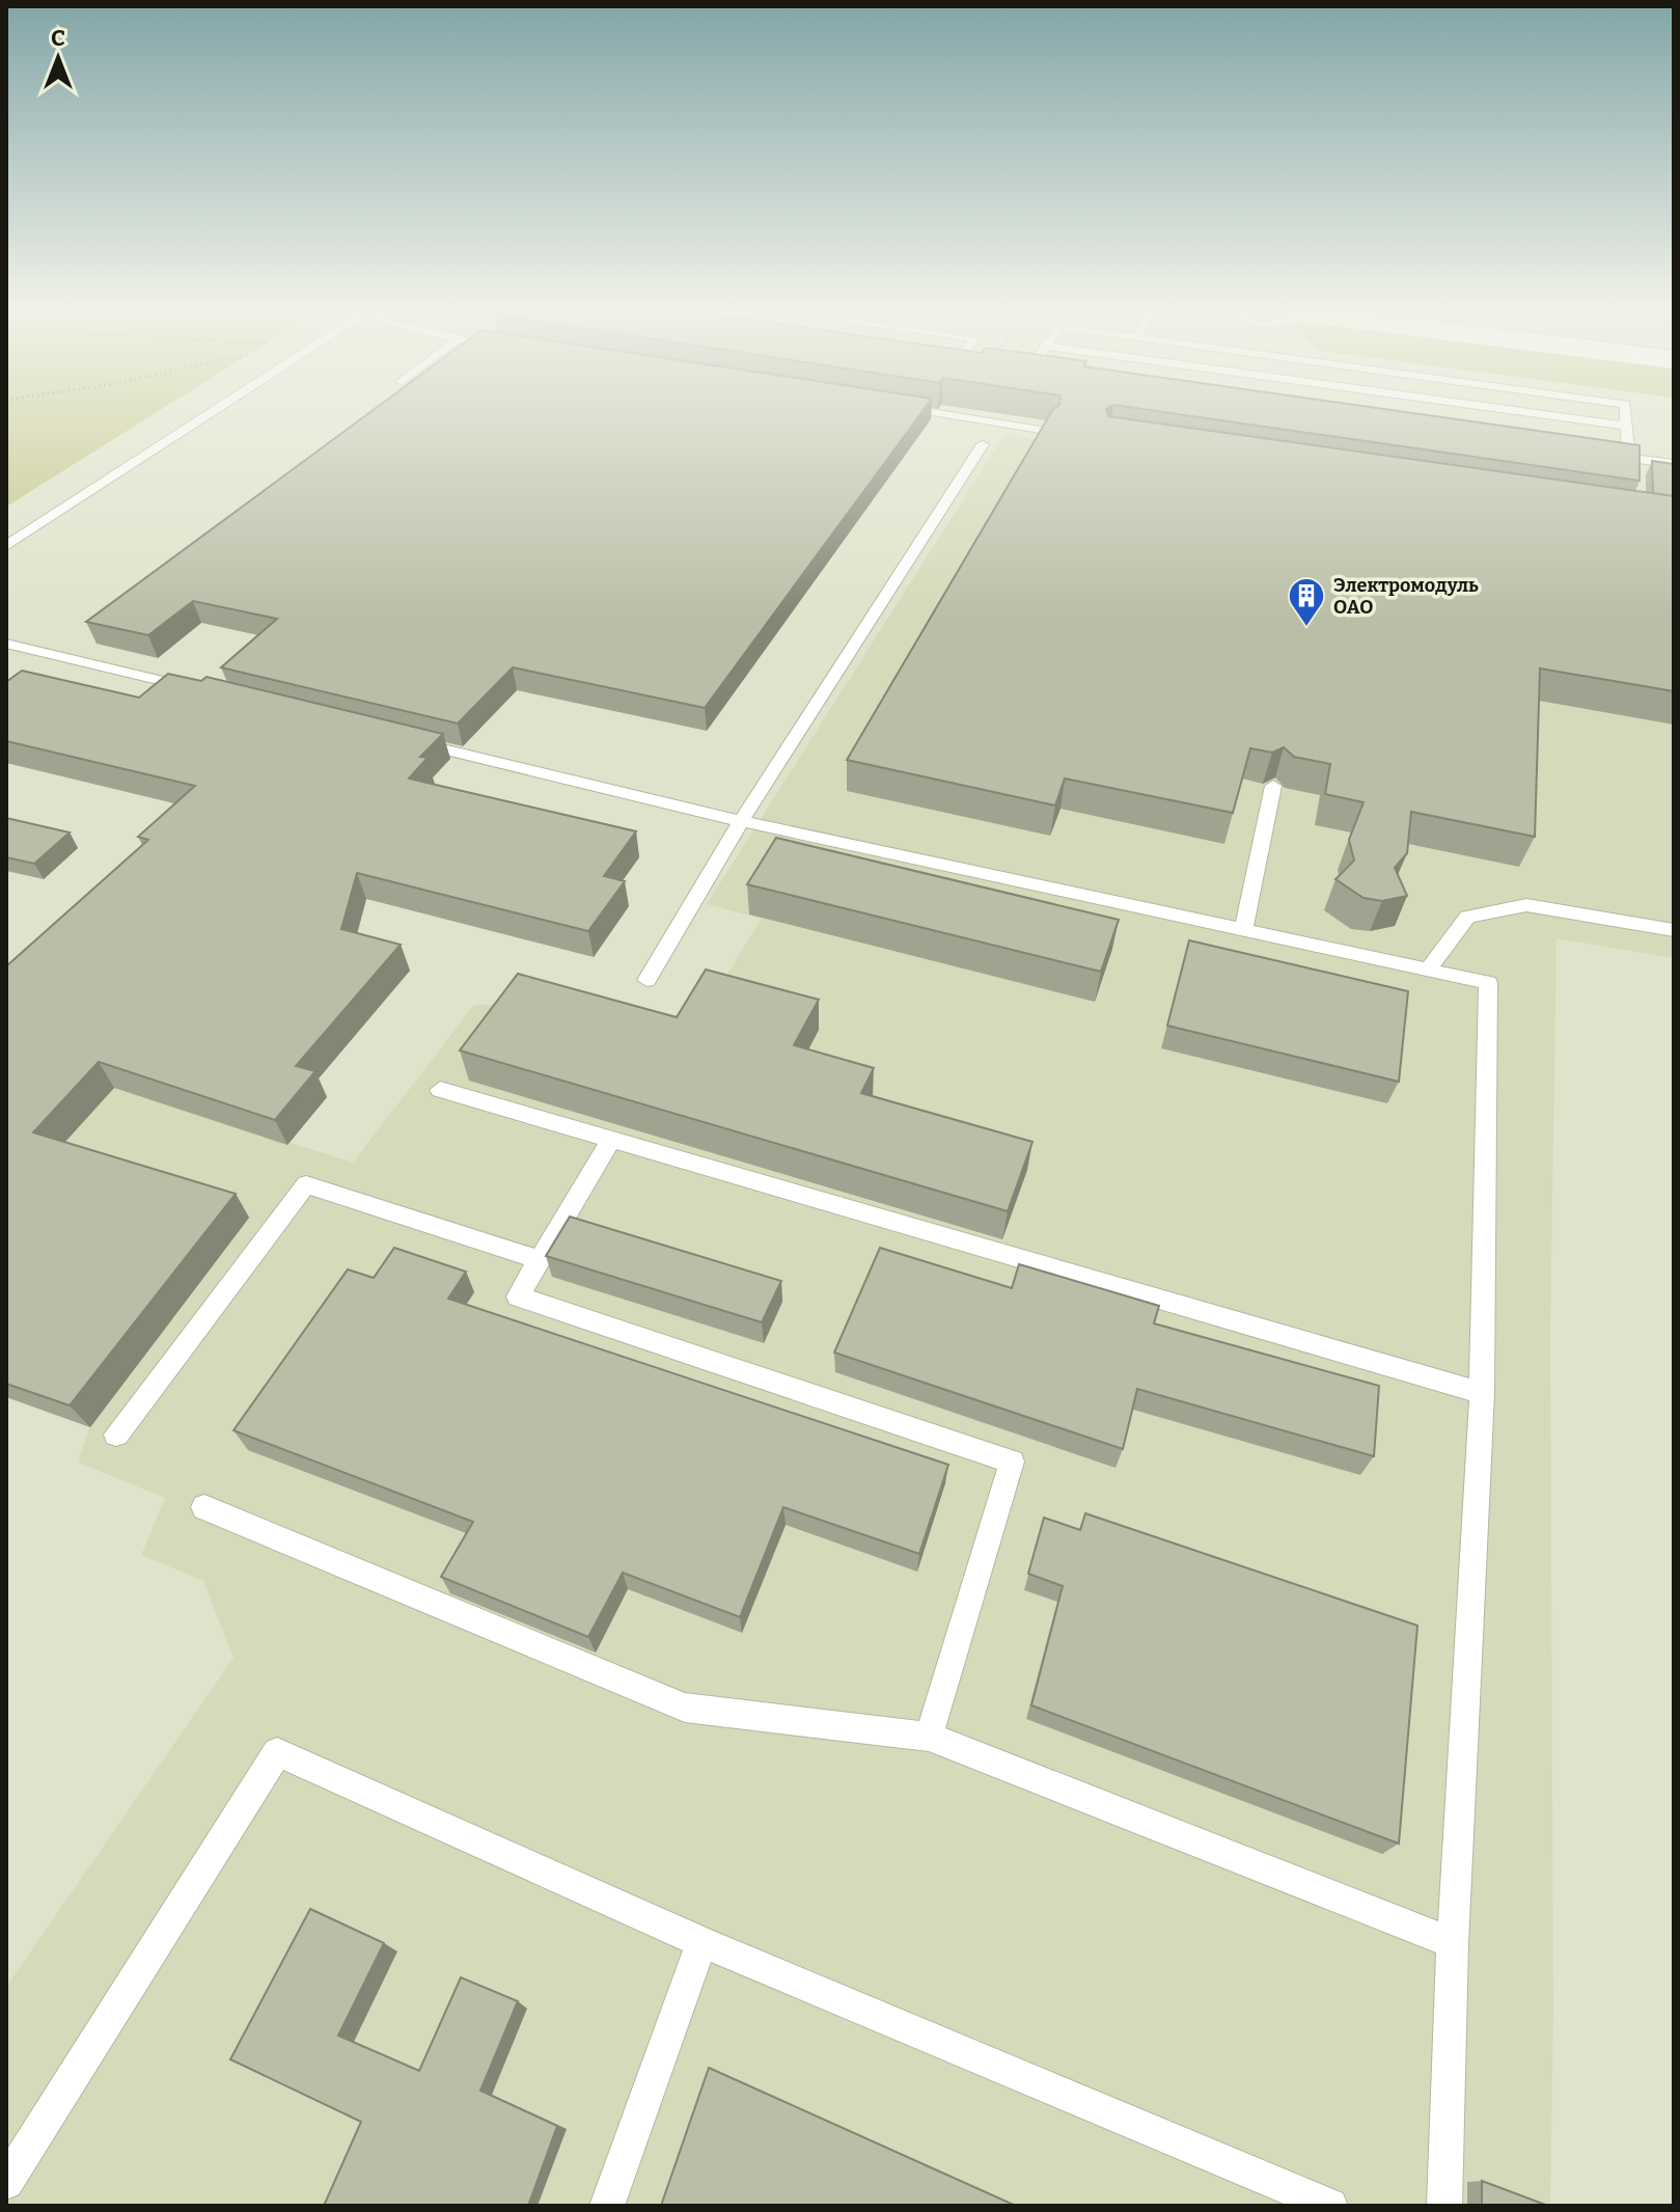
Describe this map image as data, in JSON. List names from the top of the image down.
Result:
{
  "places": {
    "building": ["Электромодуль ОАО"]
  },
  "north": "top"
}
